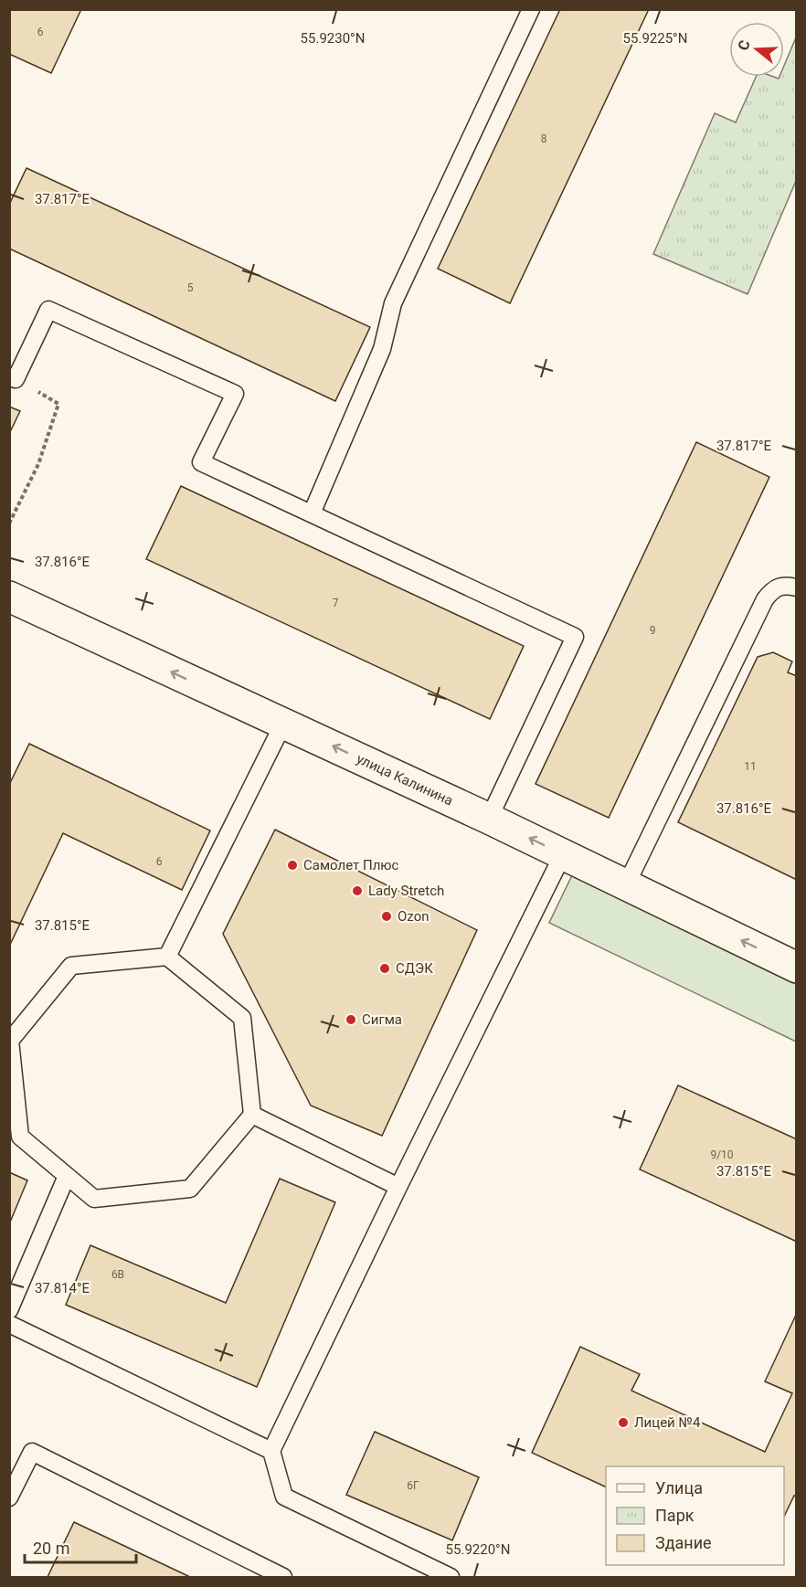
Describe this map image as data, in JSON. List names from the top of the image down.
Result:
{
  "streets": {
    "street": ["улица Калинина"]
  },
  "one_way": ["улица Калинина"],
  "places": [
    "Самолет Плюс",
    "Lady Stretch",
    "Ozon",
    "СДЭК",
    "Сигма",
    "Лицей №4"
  ],
  "house_numbers": [
    "6",
    "8",
    "5",
    "7",
    "9",
    "11",
    "6",
    "9/10",
    "6В",
    "6Г"
  ],
  "legend": ["Улица", "Парк", "Здание"],
  "scale_bar": "20 m",
  "north": "left",
  "coordinates": [
    "55.9230°N",
    "55.9225°N",
    "37.817°E",
    "37.816°E",
    "37.815°E",
    "37.814°E",
    "55.9220°N"
  ]
}
